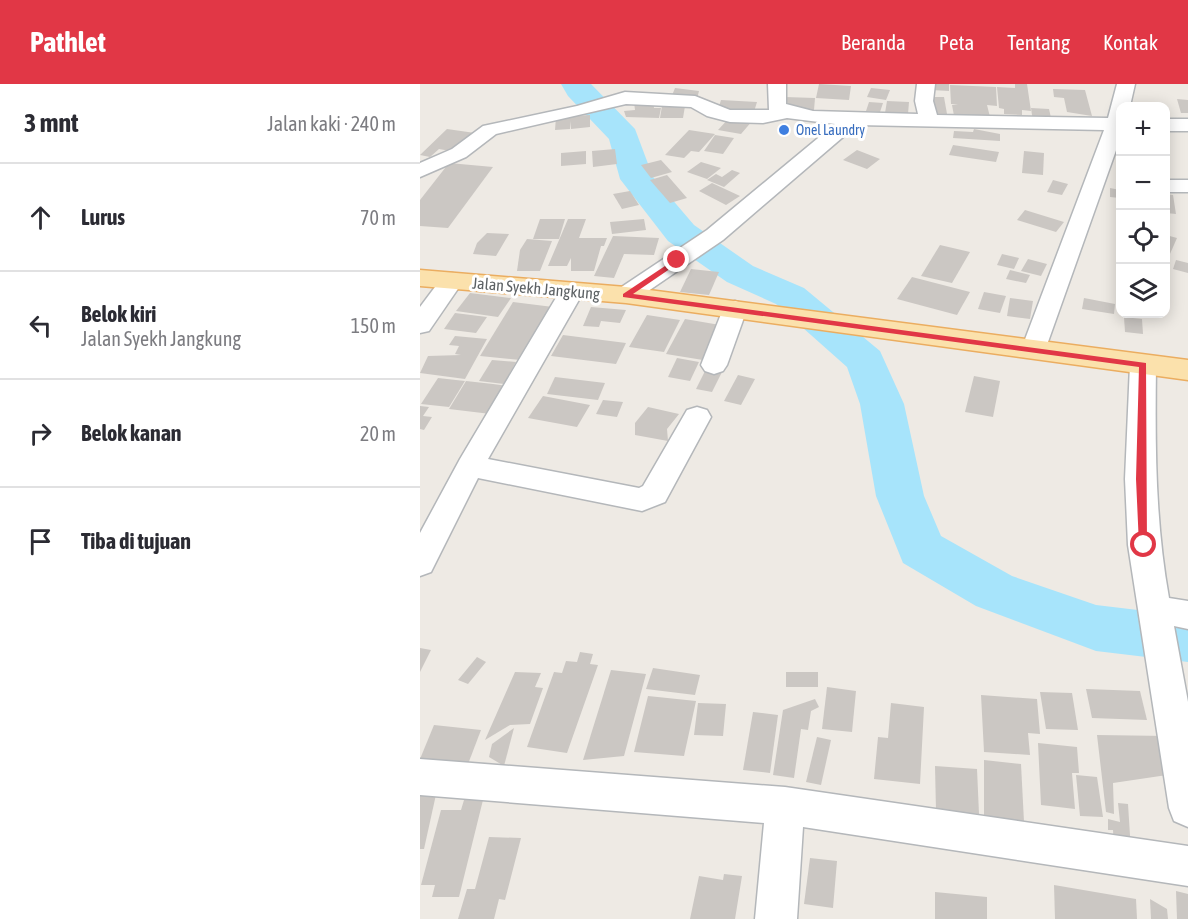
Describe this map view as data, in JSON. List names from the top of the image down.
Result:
{
  "streets": {
    "main road": ["Jalan Syekh Jangkung"]
  },
  "places": ["Onel Laundry"],
  "page": {
    "header": "Pathlet",
    "nav": [
      "Beranda",
      "Peta",
      "Tentang",
      "Kontak"
    ],
    "heading": ["3 mnt", "Jalan kaki · 240 m"],
    "map_buttons": ["+", "−"],
    "list": [
      ["Lurus", "70 m"],
      ["Belok kiri", "Jalan Syekh Jangkung", "150 m"],
      ["Belok kanan", "20 m"],
      "Tiba di tujuan"
    ]
  }
}
